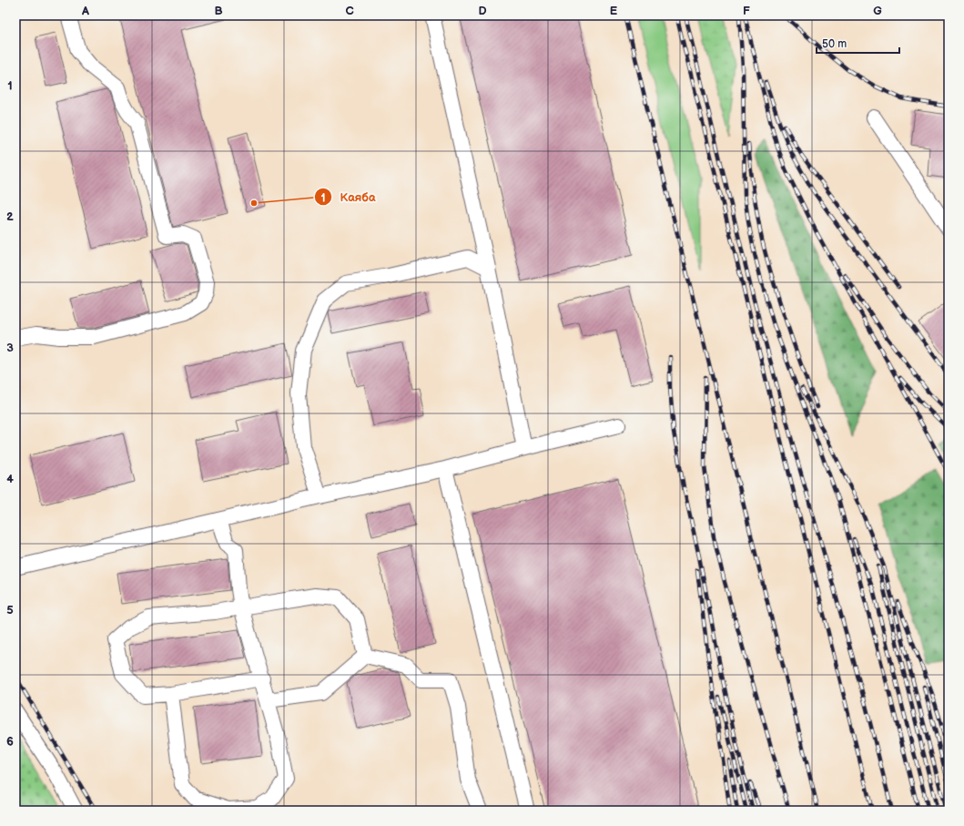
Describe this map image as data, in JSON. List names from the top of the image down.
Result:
{
  "places": ["Каяба"],
  "scale_bar": "50 m",
  "grid": {
    "columns": [
      "A",
      "B",
      "C",
      "D",
      "E",
      "F",
      "G"
    ],
    "rows": [
      "1",
      "2",
      "3",
      "4",
      "5",
      "6"
    ]
  }
}
